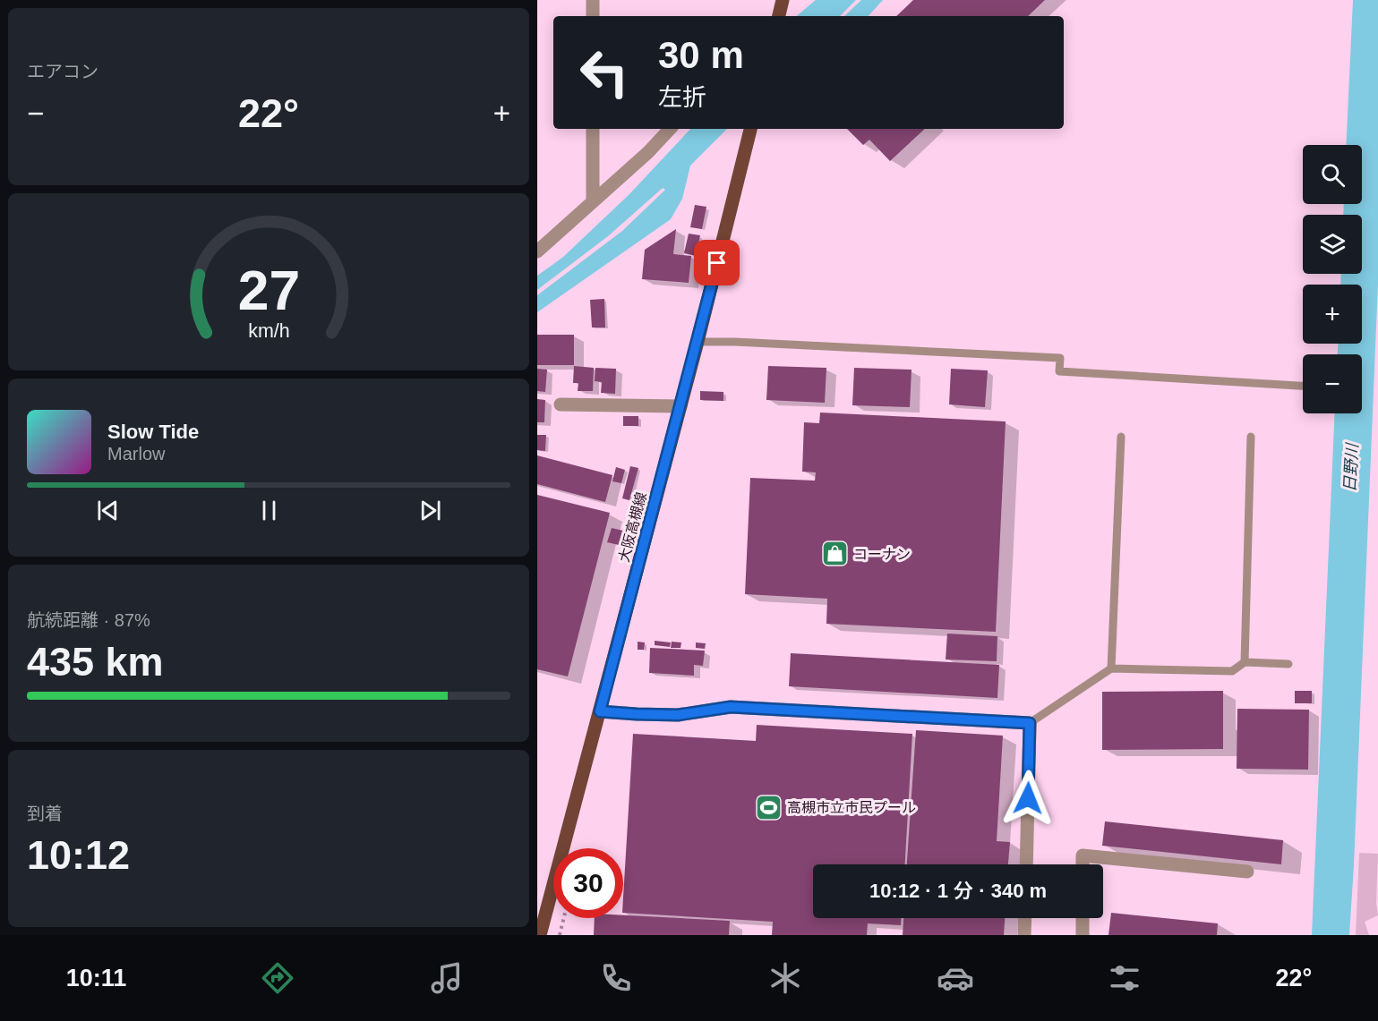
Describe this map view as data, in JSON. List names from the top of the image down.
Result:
{
  "streets": {
    "main road": ["大阪高槻線"]
  },
  "water": ["日野川"],
  "places": {
    "shop": ["コーナン"],
    "sports": ["高槻市立市民プール"]
  },
  "page": {
    "tile": [
      "エアコン",
      ["航続距離 · 87%", "435 km"],
      ["到着", "10:12"]
    ],
    "turn": ["30 m", "左折"],
    "heat": ["−", "22°", "+"],
    "map_buttons": ["+", "−"],
    "song": ["Slow Tide", "Marlow"],
    "limit": "30",
    "trip": "10:12 · 1 分 · 340 m",
    "tabs": ["10:11", "22°"],
    "gauge": ["27", "km/h"]
  }
}
